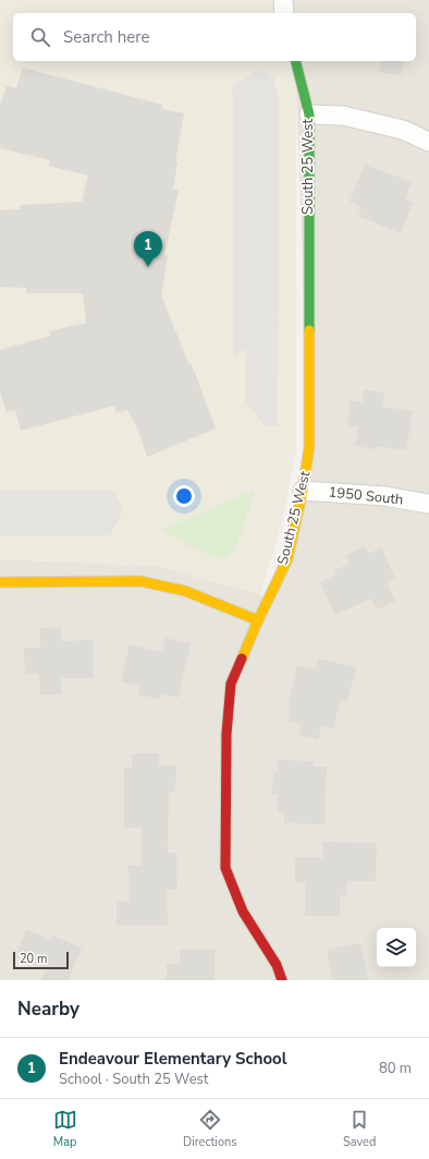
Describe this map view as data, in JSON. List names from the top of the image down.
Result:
{
  "streets": {
    "street": ["South 25 West", "1950 South"]
  },
  "crossings": [
    ["South 25 West", "1950 South"]
  ],
  "scale_bar": "20 m",
  "page": {
    "search": "Search here",
    "pins": "1",
    "scale": "20 m",
    "heading": "Nearby",
    "list": [
      {
        "mark": "1",
        "name": "Endeavour Elementary School",
        "note": "School · South 25 West",
        "value": "80 m"
      }
    ],
    "nav": ["Map", "Directions", "Saved"]
  }
}
